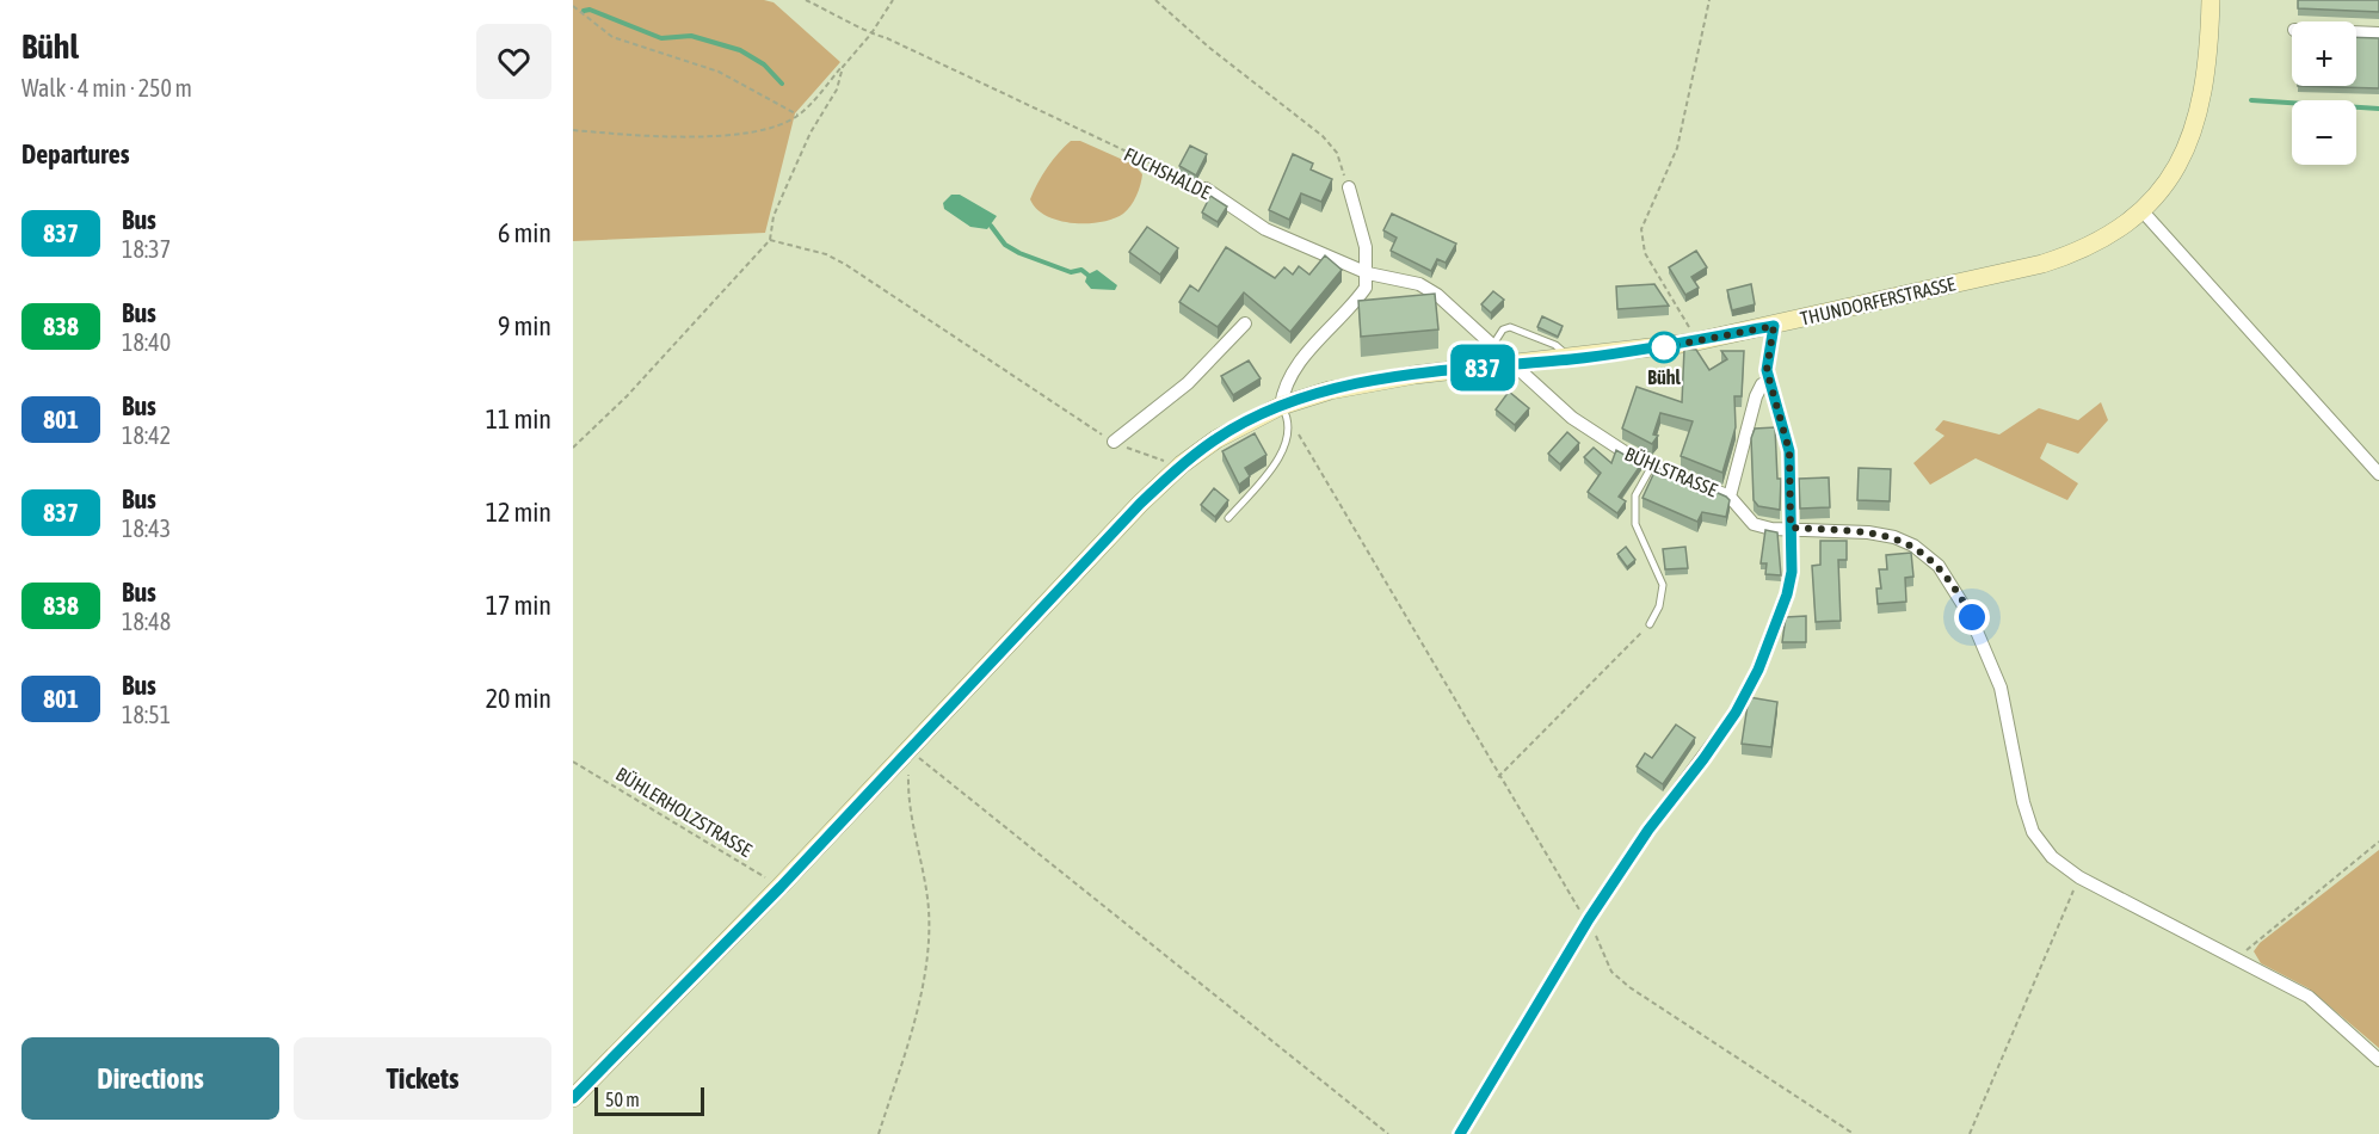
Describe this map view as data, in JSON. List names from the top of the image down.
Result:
{
  "streets": {
    "street": ["FUCHSHALDE", "THUNDORFERSTRASSE", "BÜHLSTRASSE"],
    "path": ["BÜHLERHOLZSTRASSE"]
  },
  "crossings": [
    ["FUCHSHALDE", "THUNDORFERSTRASSE"],
    ["FUCHSHALDE", "BÜHLSTRASSE"],
    ["THUNDORFERSTRASSE", "BÜHLSTRASSE"],
    ["THUNDORFERSTRASSE", "BÜHLERHOLZSTRASSE"]
  ],
  "places": ["Bühl"],
  "lines": ["bus line 837"],
  "scale_bar": "50 m",
  "page": {
    "heading": [
      ["Bühl", "Walk · 4 min · 250 m"],
      "Departures"
    ],
    "on_map": "837",
    "map_buttons": ["+", "−"],
    "list": [
      {
        "mark": "837",
        "name": "Bus",
        "note": "18:37",
        "value": "6 min"
      },
      {
        "mark": "838",
        "name": "Bus",
        "note": "18:40",
        "value": "9 min"
      },
      {
        "mark": "801",
        "name": "Bus",
        "note": "18:42",
        "value": "11 min"
      },
      {
        "mark": "837",
        "name": "Bus",
        "note": "18:43",
        "value": "12 min"
      },
      {
        "mark": "838",
        "name": "Bus",
        "note": "18:48",
        "value": "17 min"
      },
      {
        "mark": "801",
        "name": "Bus",
        "note": "18:51",
        "value": "20 min"
      }
    ],
    "buttons": ["Directions", "Tickets"],
    "scale": "50 m"
  }
}
